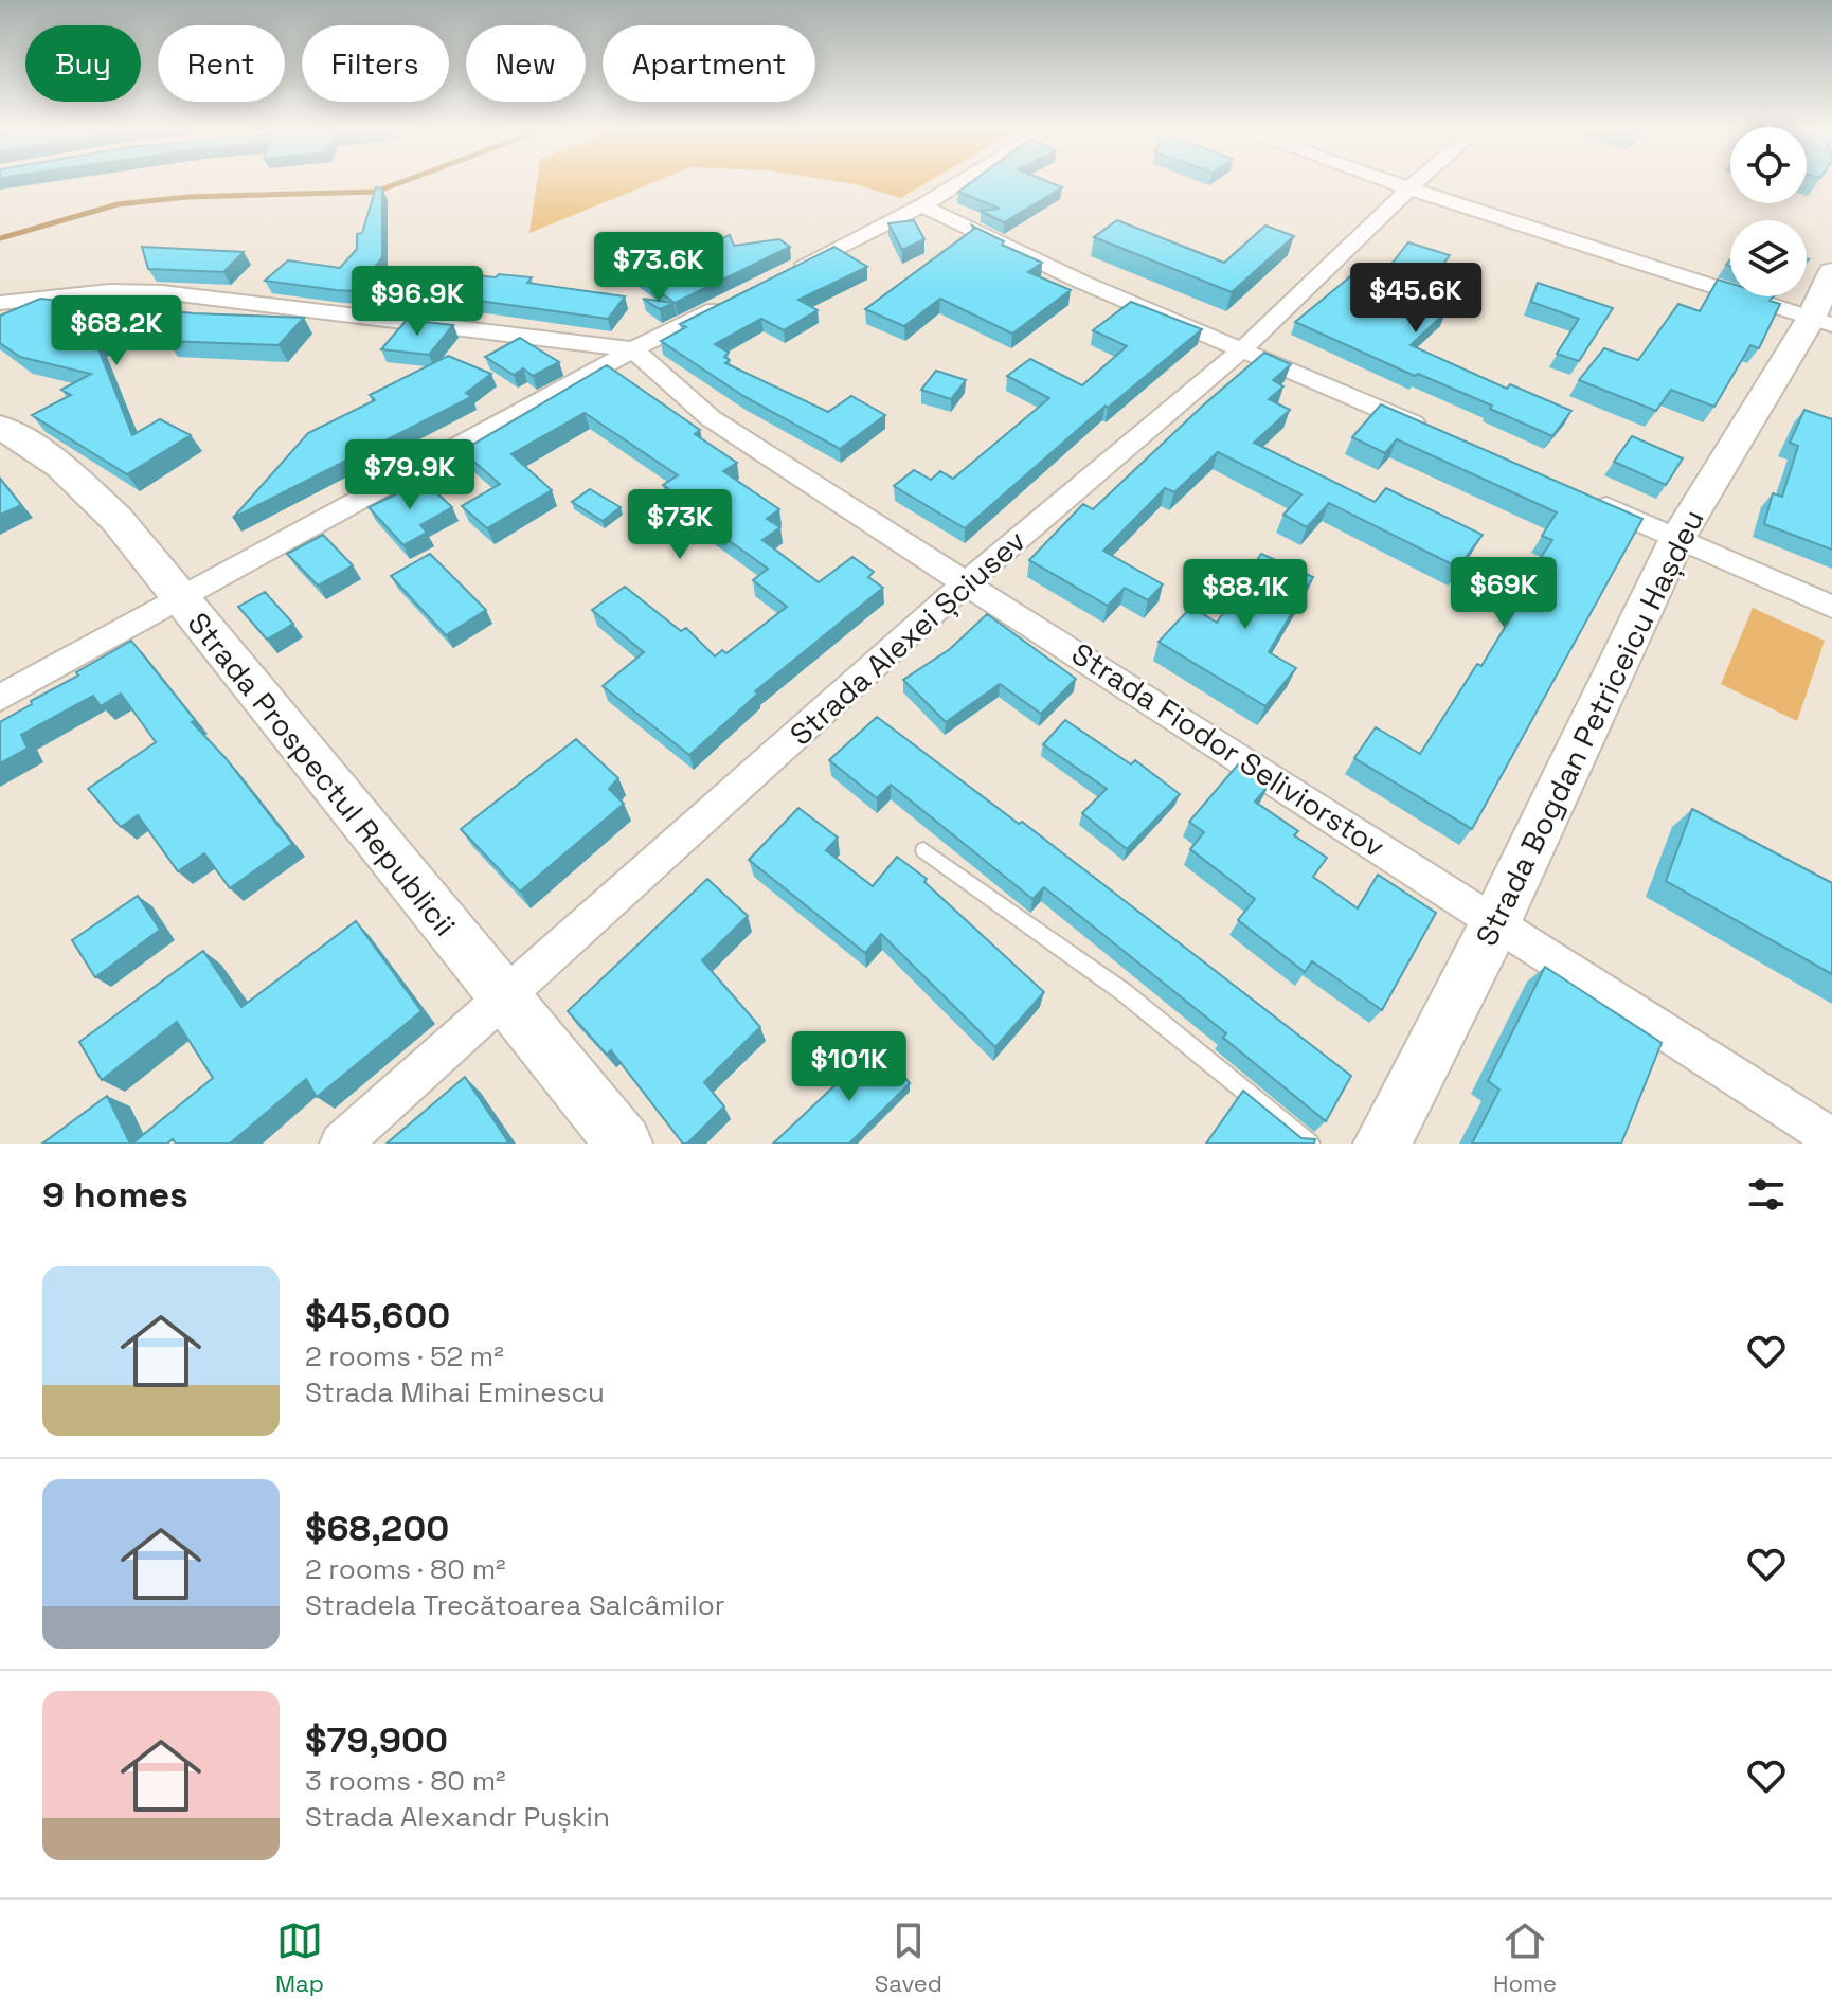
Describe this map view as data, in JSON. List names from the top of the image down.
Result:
{
  "streets": {
    "main road": ["Strada Bogdan Petriceicu Hașdeu", "Strada Prospectul Republicii"],
    "street": ["Strada Alexei Șciusev", "Strada Fiodor Seliviorstov"]
  },
  "crossings": [
    ["Strada Alexei Șciusev", "Strada Fiodor Seliviorstov"],
    ["Strada Alexei Șciusev", "Strada Prospectul Republicii"],
    ["Strada Bogdan Petriceicu Hașdeu", "Strada Fiodor Seliviorstov"]
  ],
  "page": {
    "chip": [
      "Buy",
      "Rent",
      "Filters",
      "New",
      "Apartment"
    ],
    "price": [
      "$73.6K",
      "$45.6K",
      "$96.9K",
      "$68.2K",
      "$79.9K",
      "$73K",
      "$69K",
      "$88.1K",
      "$101K"
    ],
    "heading": "9 homes",
    "list": [
      {
        "name": "$45,600",
        "note": "2 rooms · 52 m² · Strada Mihai Eminescu"
      },
      {
        "name": "$68,200",
        "note": "2 rooms · 80 m² · Stradela Trecătoarea Salcâmilor"
      },
      {
        "name": "$79,900",
        "note": "3 rooms · 80 m² · Strada Alexandr Pușkin"
      }
    ],
    "tabs": ["Map", "Saved", "Home"]
  }
}
